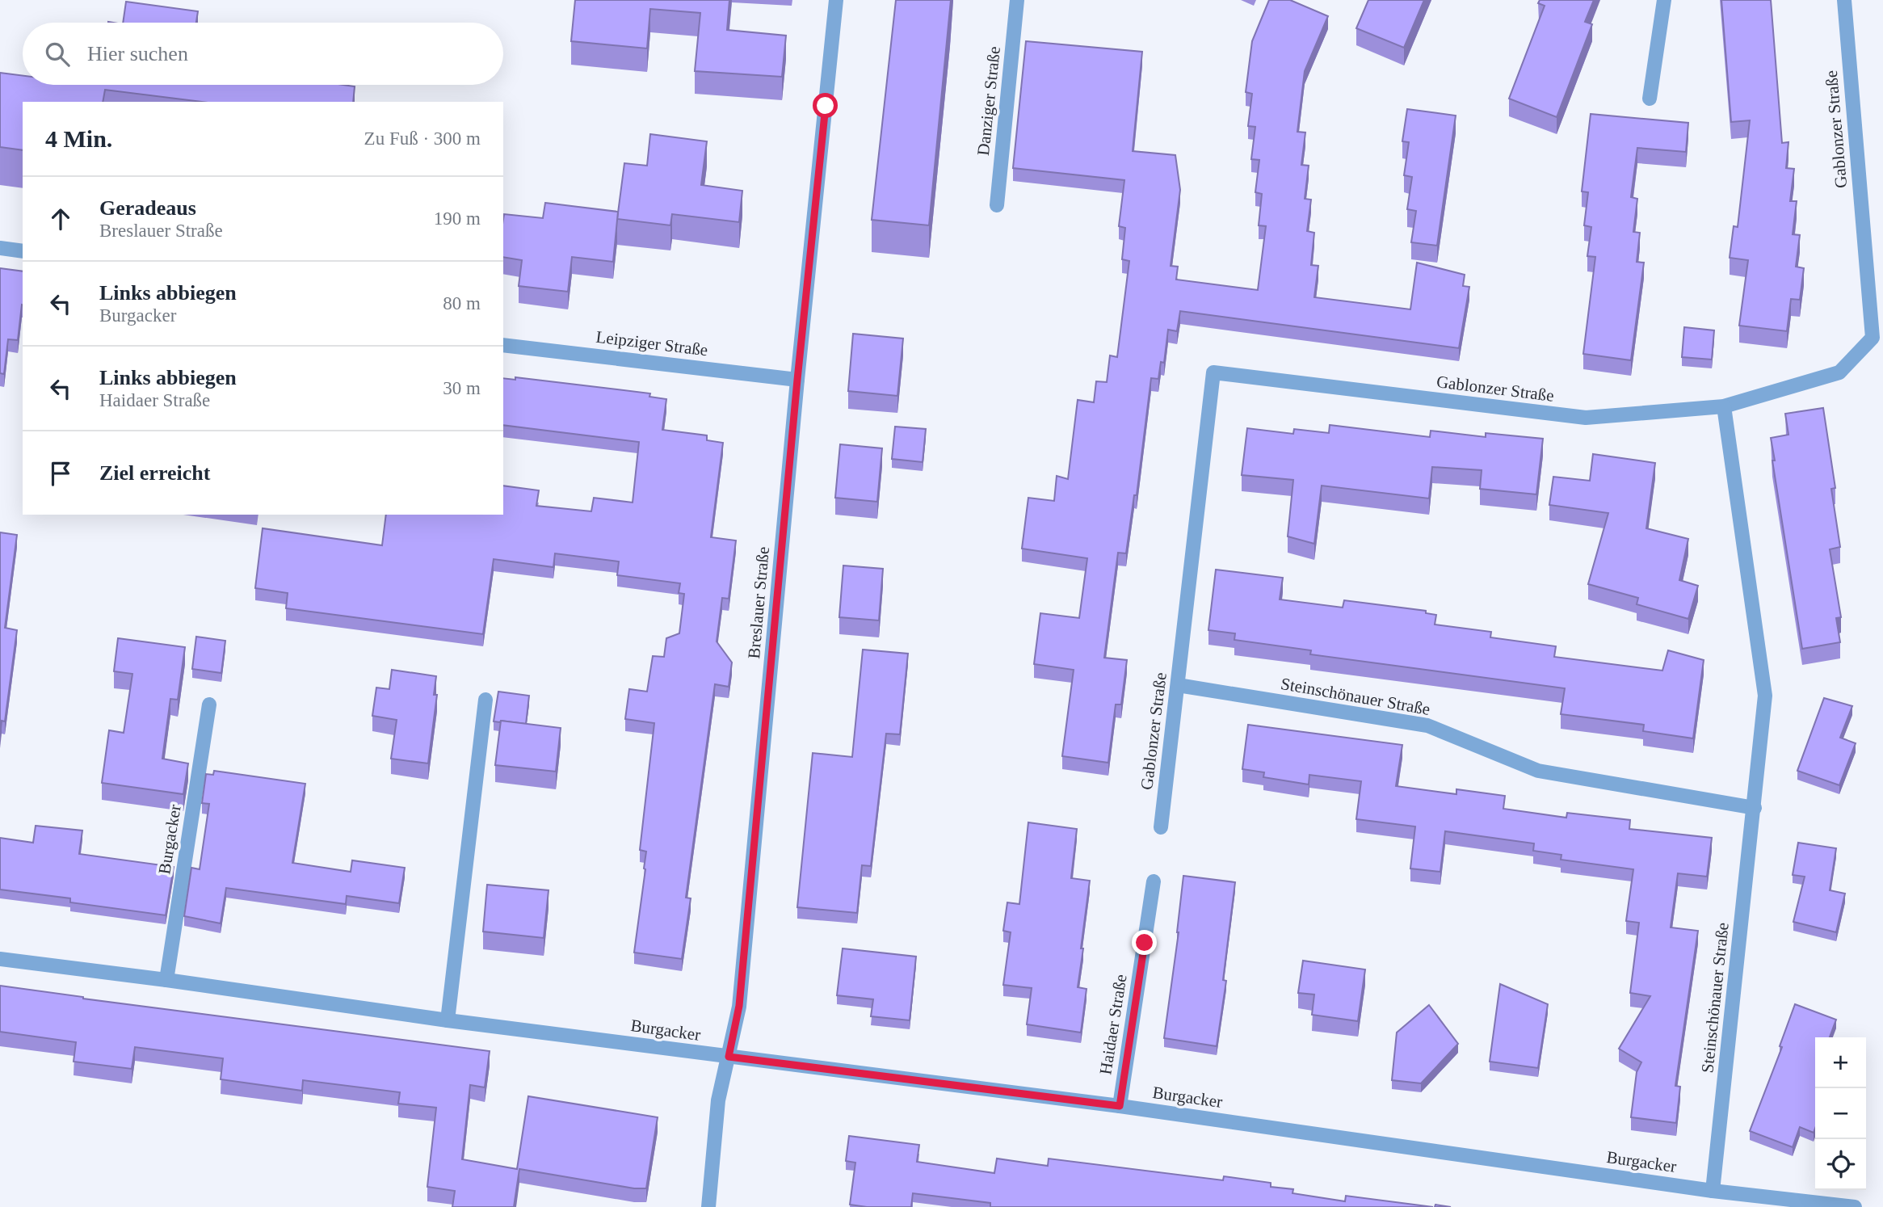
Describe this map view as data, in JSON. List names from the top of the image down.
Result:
{
  "streets": {
    "street": [
      "Danziger Straße",
      "Gablonzer Straße",
      "Leipziger Straße",
      "Breslauer Straße",
      "Steinschönauer Straße",
      "Burgacker",
      "Haidaer Straße"
    ]
  },
  "crossings": [
    ["Gablonzer Straße", "Steinschönauer Straße"],
    ["Leipziger Straße", "Breslauer Straße"],
    ["Breslauer Straße", "Burgacker"],
    ["Steinschönauer Straße", "Burgacker"],
    ["Burgacker", "Haidaer Straße"]
  ],
  "page": {
    "search": "Hier suchen",
    "heading": ["4 Min.", "Zu Fuß · 300 m"],
    "list": [
      ["Geradeaus", "Breslauer Straße", "190 m"],
      ["Links abbiegen", "Burgacker", "80 m"],
      ["Links abbiegen", "Haidaer Straße", "30 m"],
      "Ziel erreicht"
    ],
    "map_buttons": ["+", "−"]
  }
}
